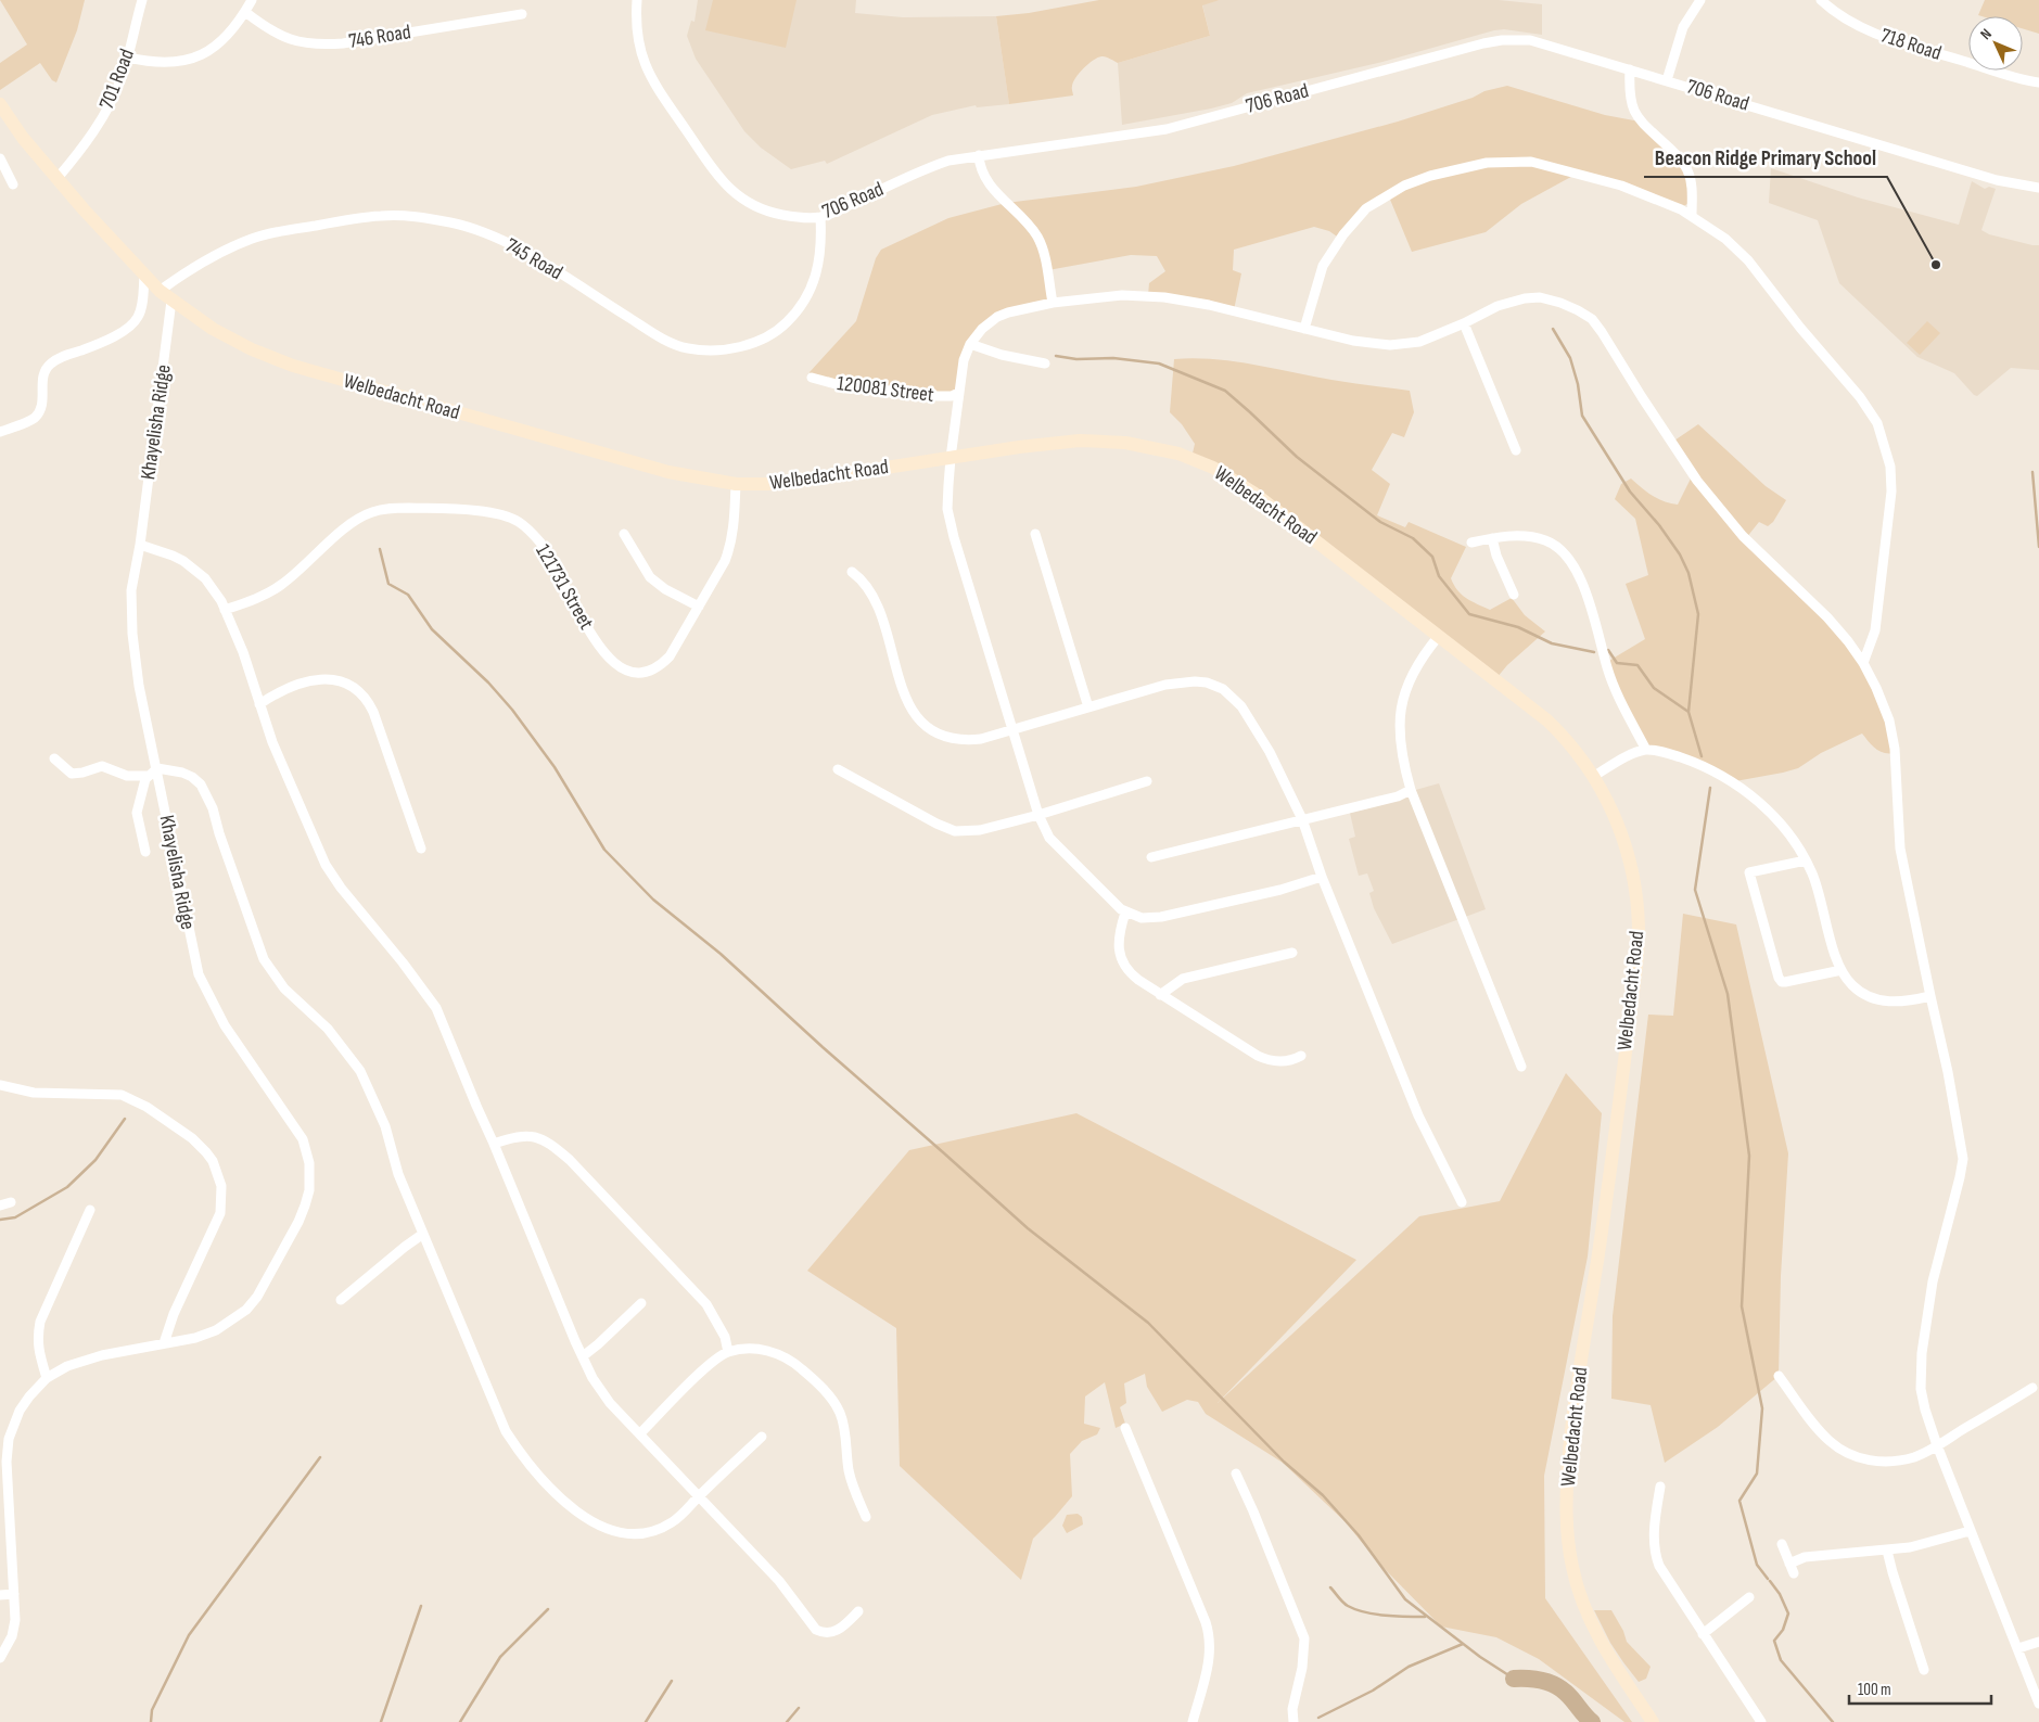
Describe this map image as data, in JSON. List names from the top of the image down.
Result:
{
  "streets": {
    "street": [
      "746 Road",
      "718 Road",
      "701 Road",
      "706 Road",
      "745 Road",
      "120081 Street",
      "Welbedacht Road",
      "Khayelisha Ridge",
      "121731 Street"
    ]
  },
  "crossings": [
    ["701 Road", "Welbedacht Road"],
    ["706 Road", "745 Road"],
    ["745 Road", "Welbedacht Road"],
    ["Welbedacht Road", "Khayelisha Ridge"],
    ["Welbedacht Road", "121731 Street"]
  ],
  "places": ["Beacon Ridge Primary School"],
  "scale_bar": "100 m",
  "north": "top left"
}
